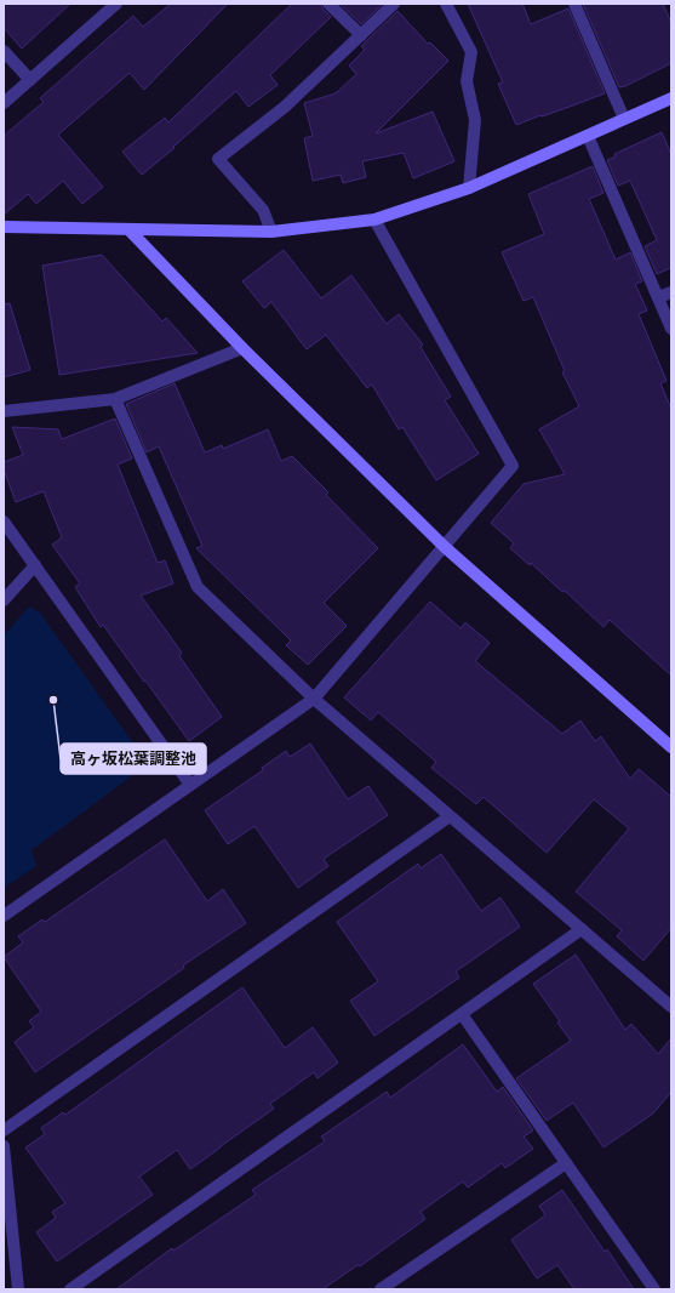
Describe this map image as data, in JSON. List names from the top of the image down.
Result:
{
  "places": ["高ヶ坂松葉調整池"]
}
